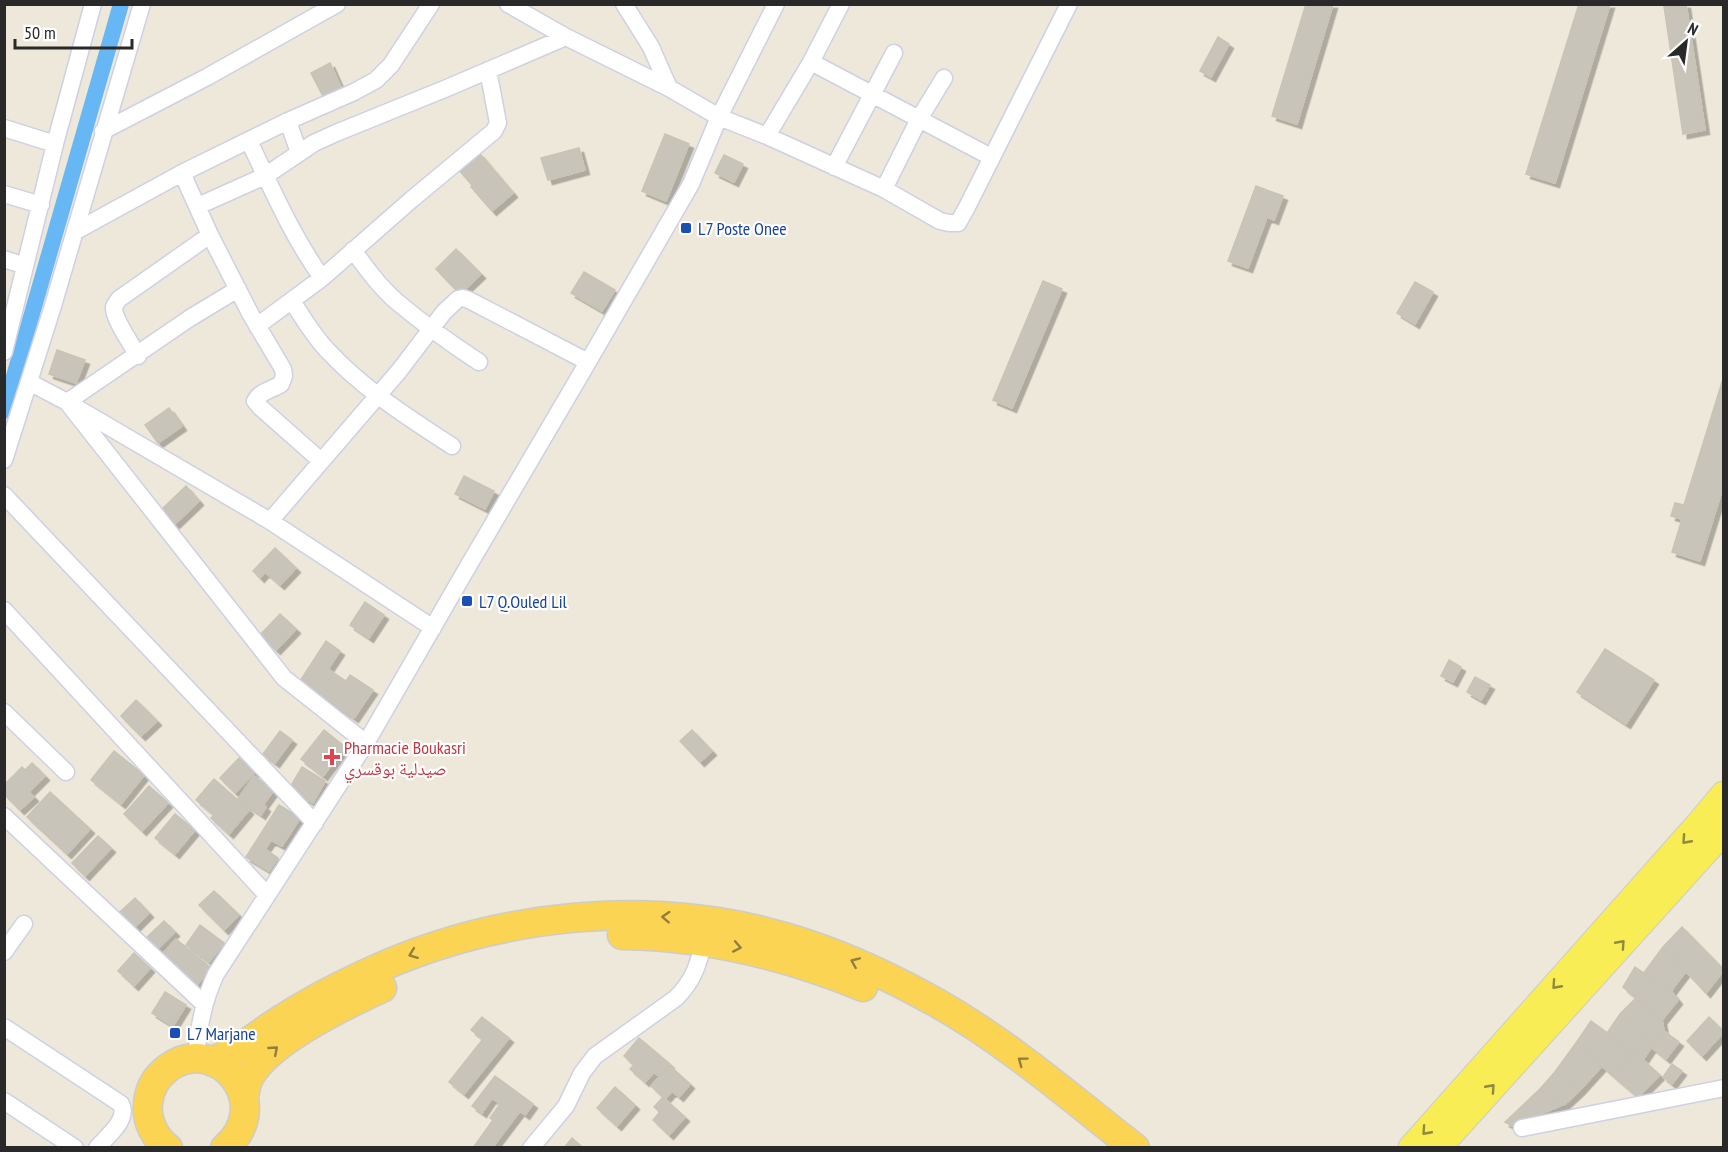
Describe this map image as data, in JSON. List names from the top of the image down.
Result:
{
  "places": {
    "transit": ["L7 Poste Onee", "L7 Q.Ouled Lil", "L7 Marjane"],
    "health": ["Pharmacie Boukasri صيدلية بوقسري"]
  },
  "scale_bar": "50 m",
  "north": "top right"
}
